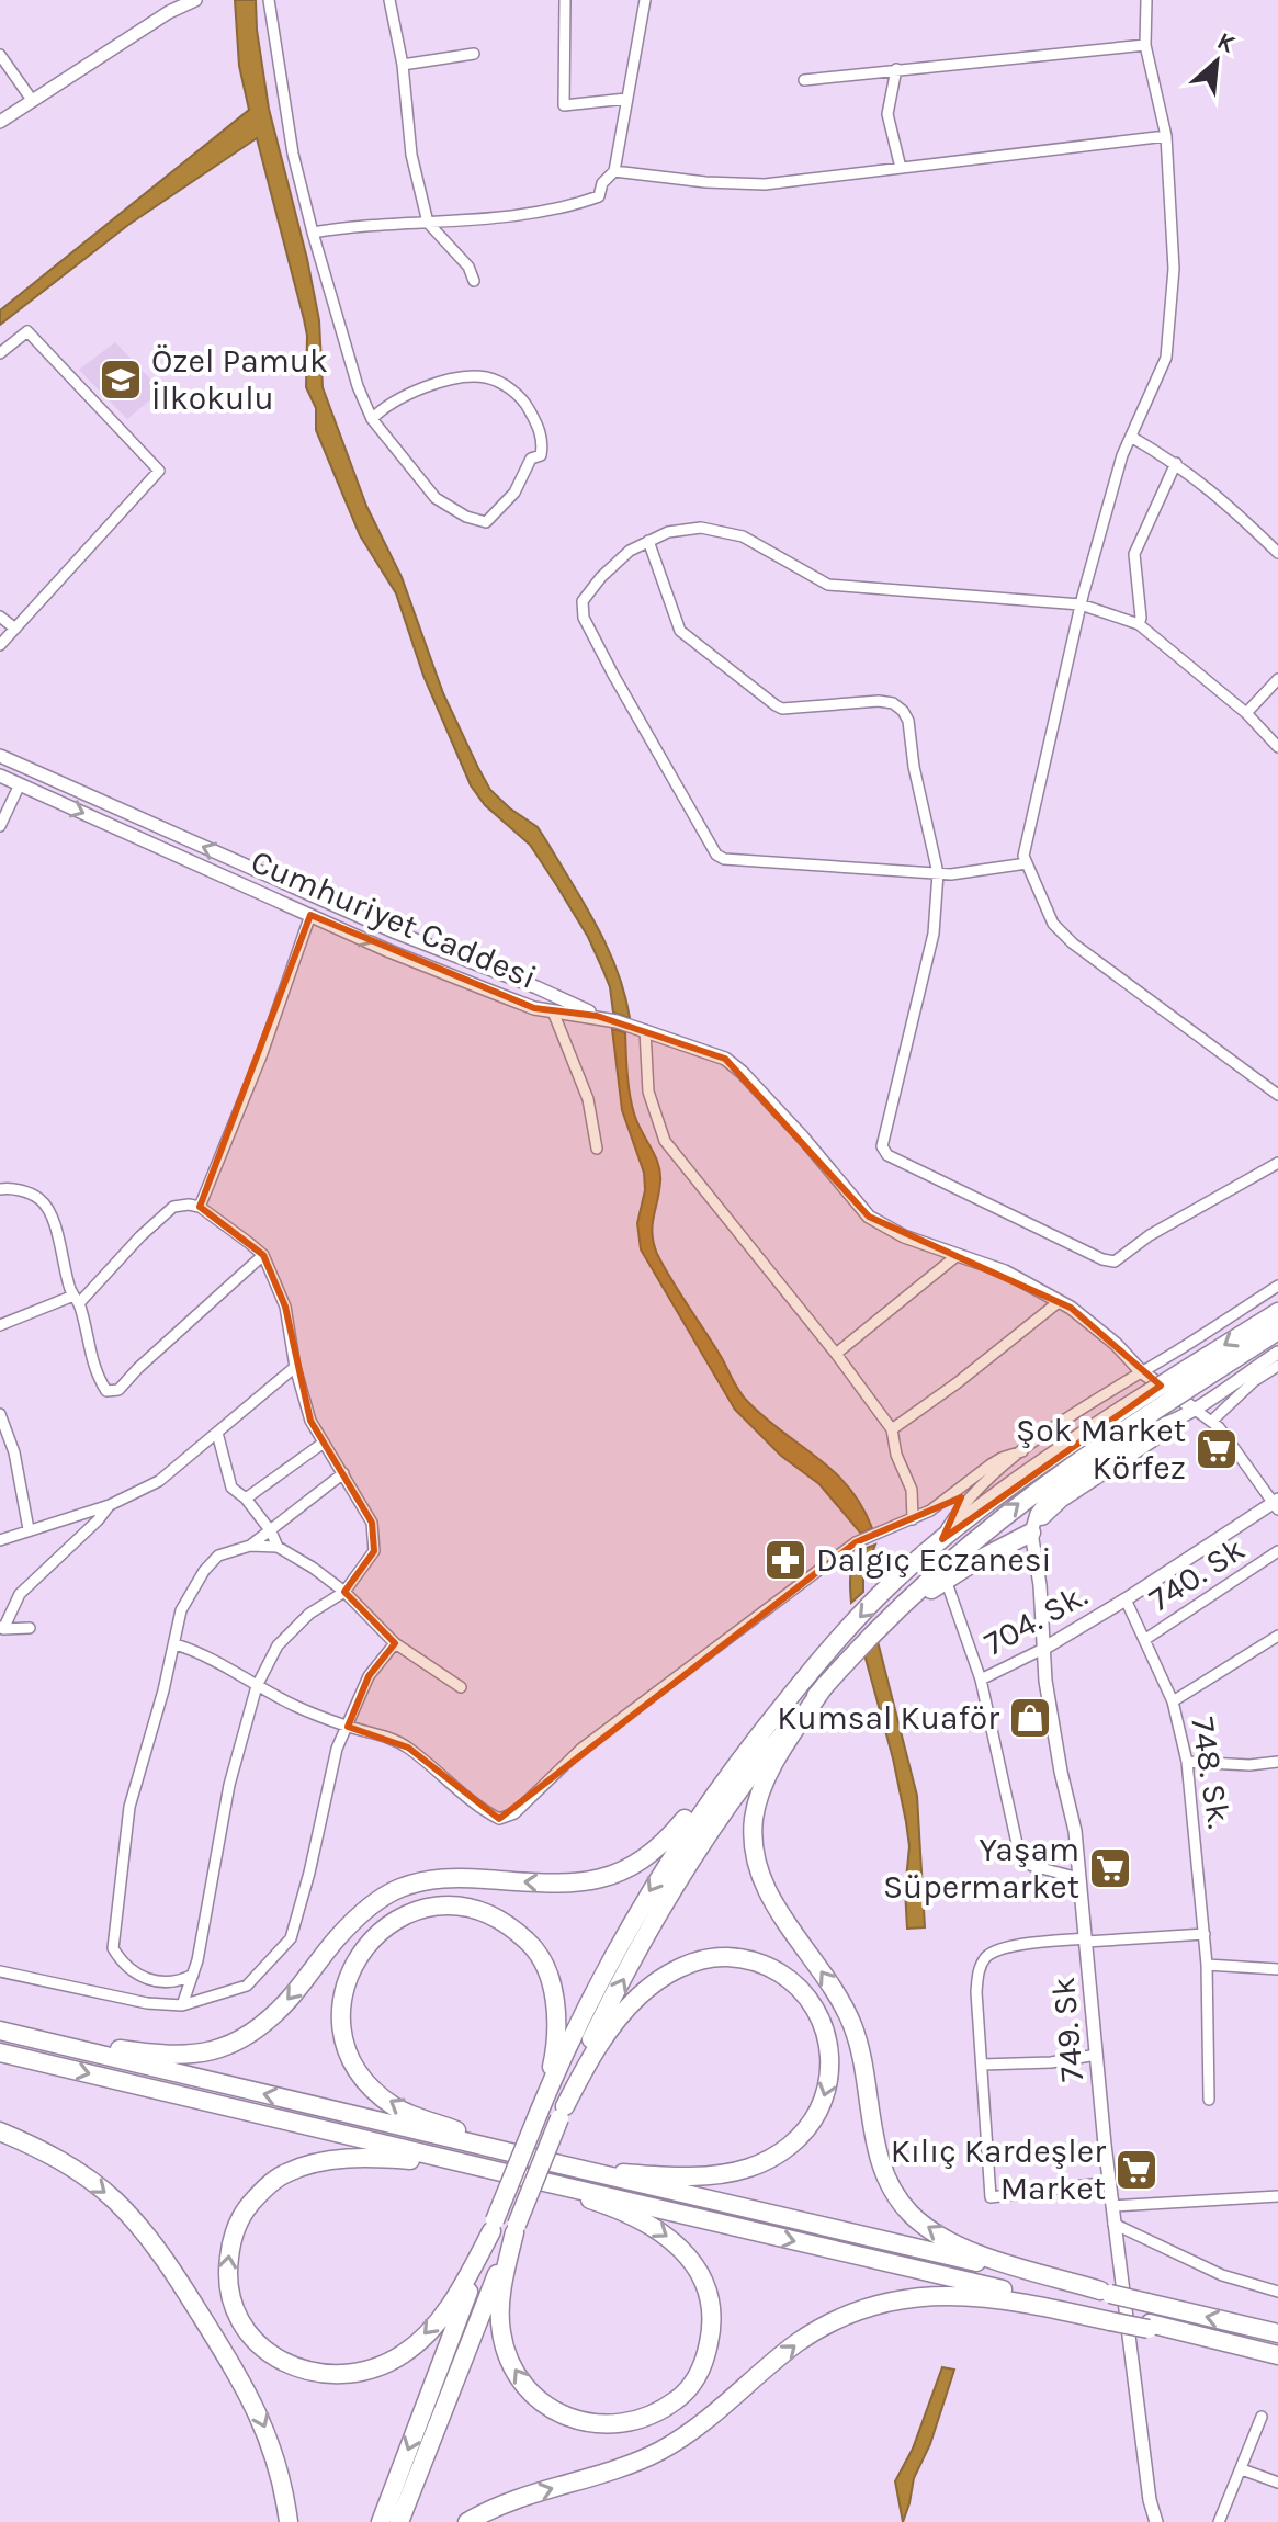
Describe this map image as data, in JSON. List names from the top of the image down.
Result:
{
  "streets": {
    "street": [
      "Cumhuriyet Caddesi",
      "740. Sk",
      "704. Sk.",
      "748. Sk.",
      "749. Sk"
    ]
  },
  "crossings": [
    ["740. Sk", "748. Sk."],
    ["704. Sk.", "748. Sk."],
    ["704. Sk.", "749. Sk"]
  ],
  "places": {
    "school or university": ["Özel Pamuk İlkokulu"],
    "supermarket": ["Şok Market Körfez", "Yaşam Süpermarket", "Kılıç Kardeşler Market"],
    "pharmacy": ["Dalgıç Eczanesi"],
    "shop": ["Kumsal Kuaför"]
  },
  "north": "top right"
}
